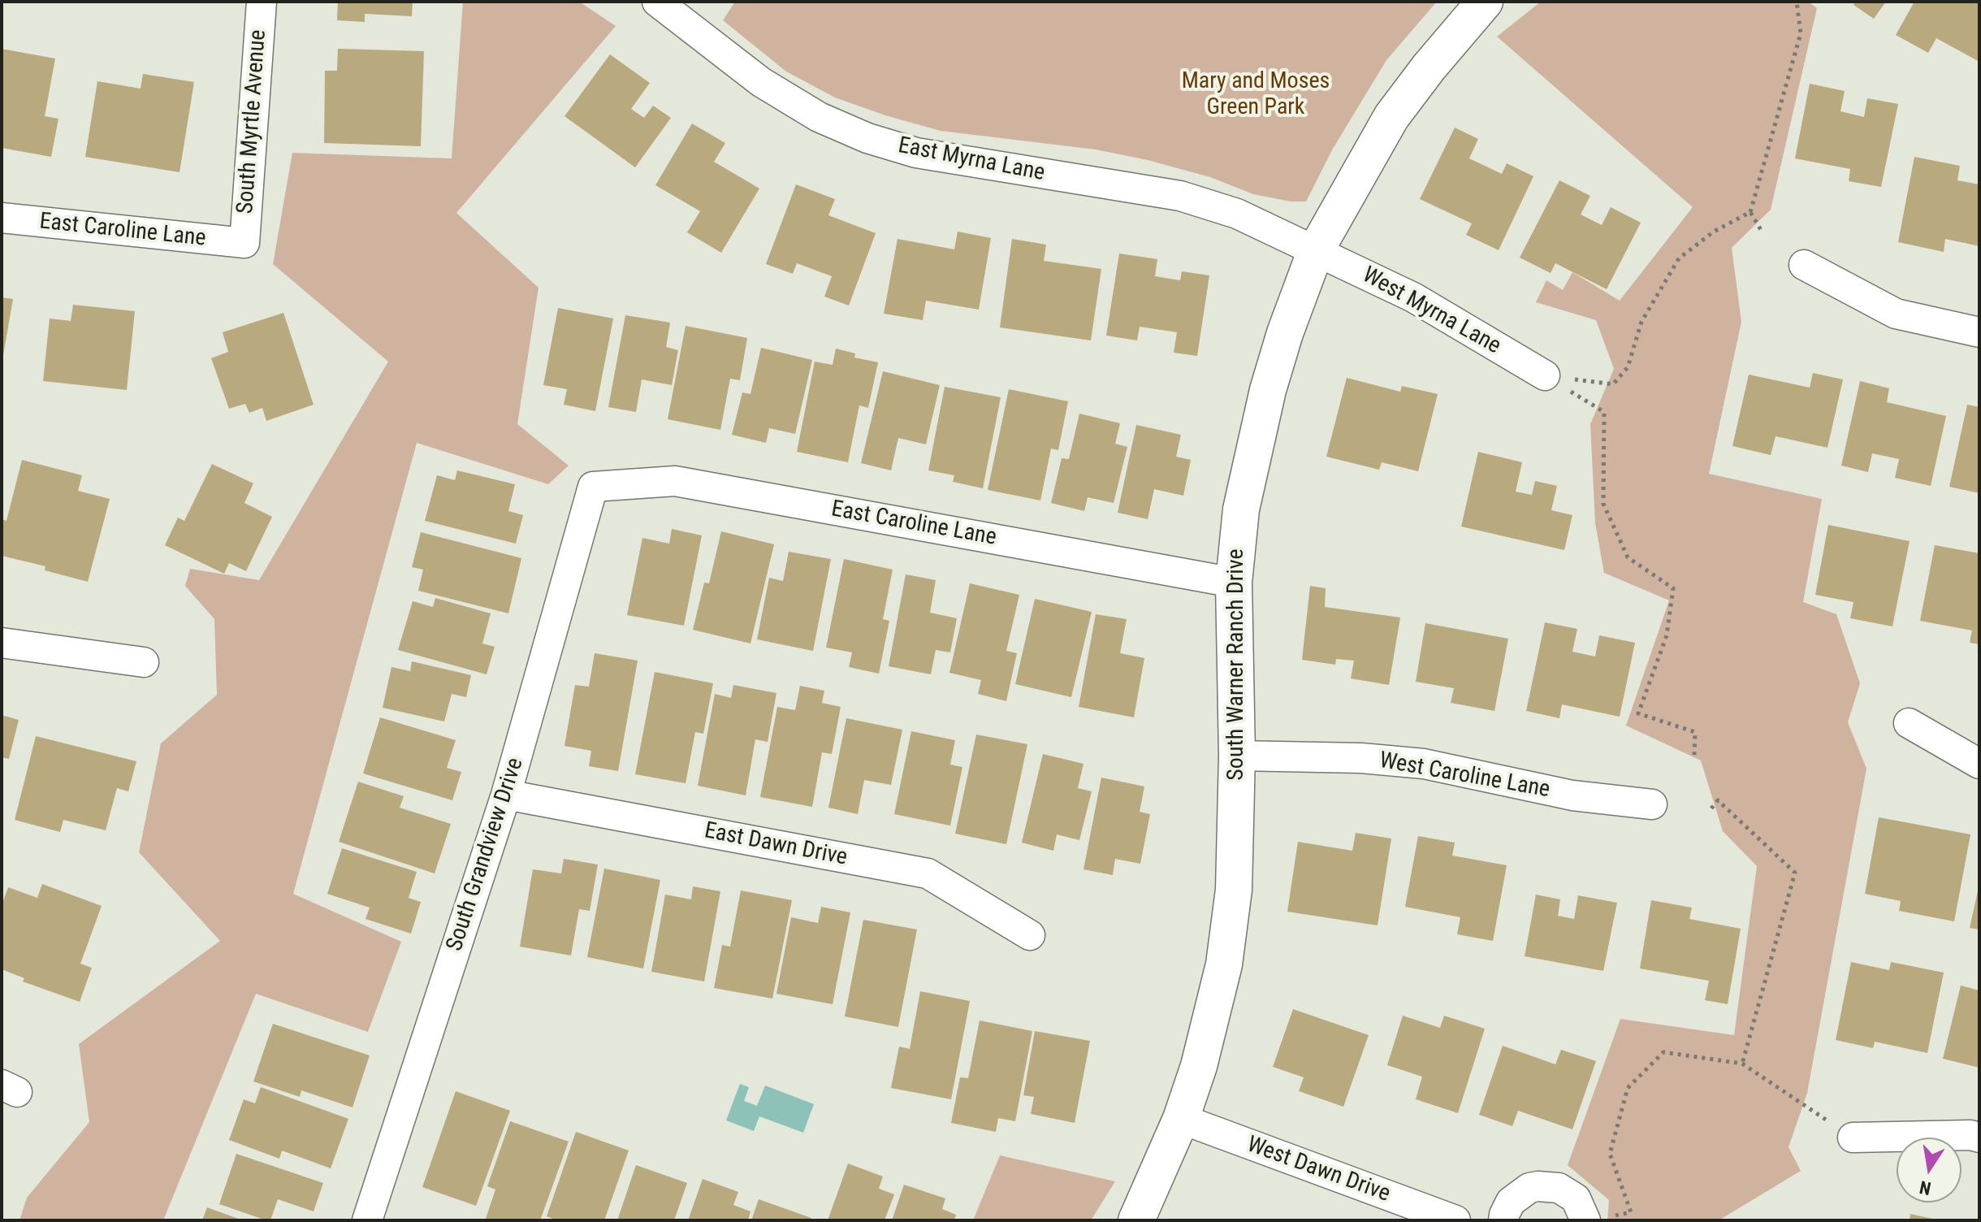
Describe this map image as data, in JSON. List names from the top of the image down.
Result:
{
  "streets": {
    "street": [
      "South Myrtle Avenue",
      "East Myrna Lane",
      "East Caroline Lane",
      "West Myrna Lane",
      "South Warner Ranch Drive",
      "West Caroline Lane",
      "East Dawn Drive",
      "South Grandview Drive",
      "West Dawn Drive"
    ]
  },
  "crossings": [
    ["South Myrtle Avenue", "East Caroline Lane"],
    ["East Myrna Lane", "West Myrna Lane"],
    ["East Myrna Lane", "South Warner Ranch Drive"],
    ["East Caroline Lane", "South Warner Ranch Drive"],
    ["East Caroline Lane", "South Grandview Drive"],
    ["West Myrna Lane", "South Warner Ranch Drive"],
    ["South Warner Ranch Drive", "West Caroline Lane"],
    ["South Warner Ranch Drive", "West Dawn Drive"],
    ["East Dawn Drive", "South Grandview Drive"]
  ],
  "parks": ["Mary and Moses Green Park"],
  "north": "bottom"
}
